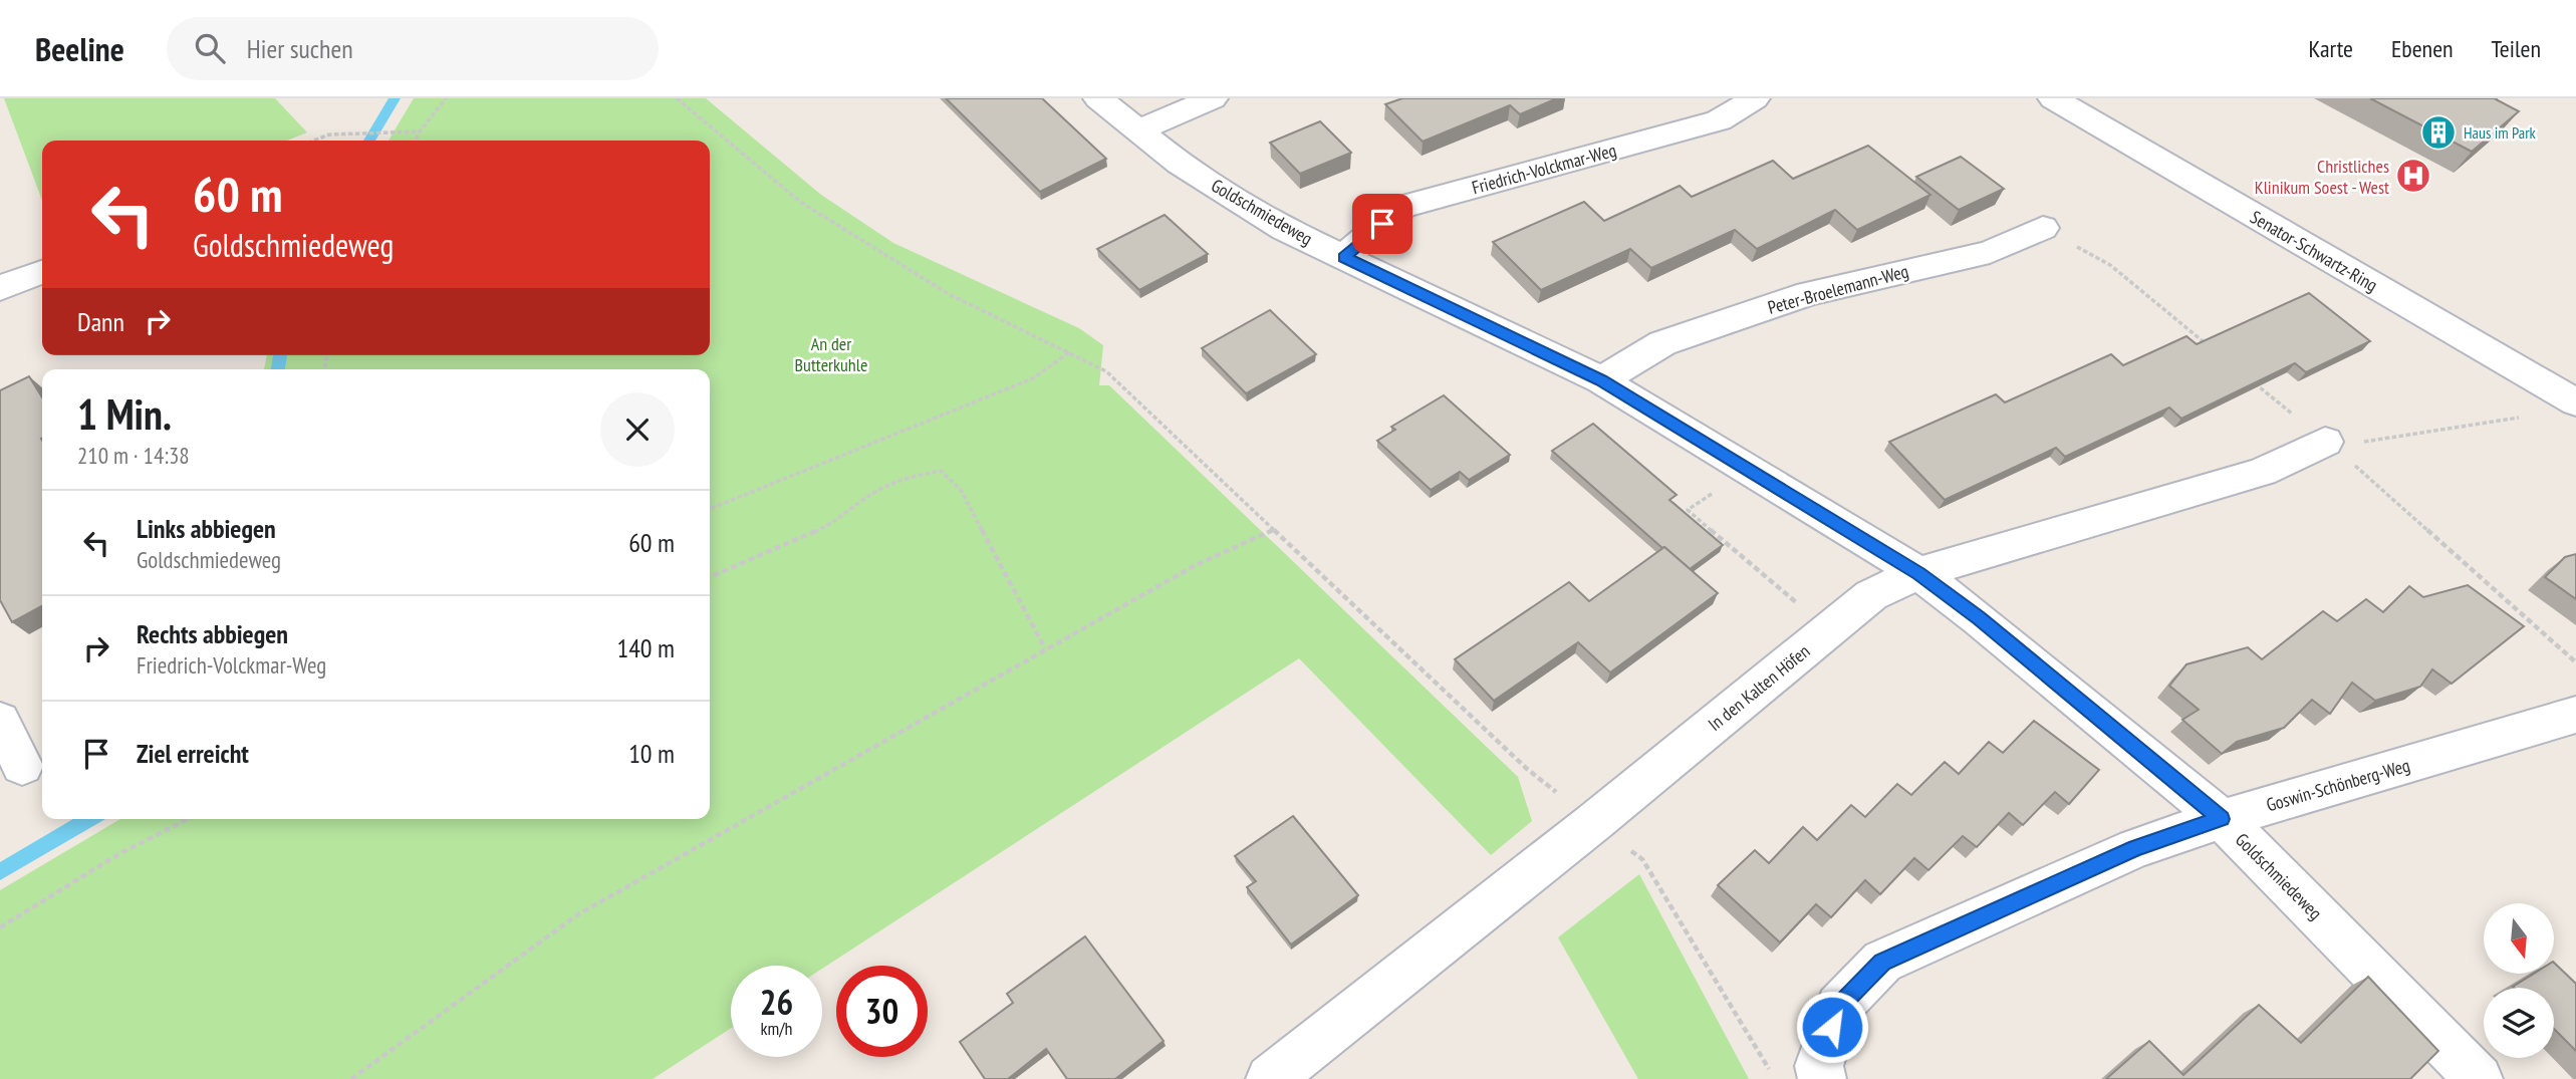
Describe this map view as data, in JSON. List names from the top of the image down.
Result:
{
  "streets": {
    "street": [
      "Friedrich-Volckmar-Weg",
      "Goldschmiedeweg",
      "Senator-Schwartz-Ring",
      "Peter-Broelemann-Weg",
      "In den Kalten Höfen",
      "Goswin-Schönberg-Weg"
    ]
  },
  "crossings": [
    ["Friedrich-Volckmar-Weg", "Goldschmiedeweg"],
    ["Goldschmiedeweg", "Peter-Broelemann-Weg"],
    ["Goldschmiedeweg", "In den Kalten Höfen"],
    ["Goldschmiedeweg", "Goswin-Schönberg-Weg"]
  ],
  "parks": ["An der Butterkuhle"],
  "places": {
    "building": ["Haus im Park"],
    "hospital": ["Christliches Klinikum Soest - West"]
  },
  "north": "bottom",
  "page": {
    "header": "Beeline",
    "search": "Hier suchen",
    "nav": ["Karte", "Ebenen", "Teilen"],
    "turn": ["60 m", "Goldschmiedeweg"],
    "then": "Dann",
    "heading": ["1 Min.", "210 m · 14:38"],
    "list": [
      {
        "name": "Links abbiegen",
        "note": "Goldschmiedeweg",
        "value": "60 m"
      },
      {
        "name": "Rechts abbiegen",
        "note": "Friedrich-Volckmar-Weg",
        "value": "140 m"
      },
      {
        "name": "Ziel erreicht",
        "value": "10 m"
      }
    ],
    "speed": "26 km/h",
    "limit": "30"
  }
}
